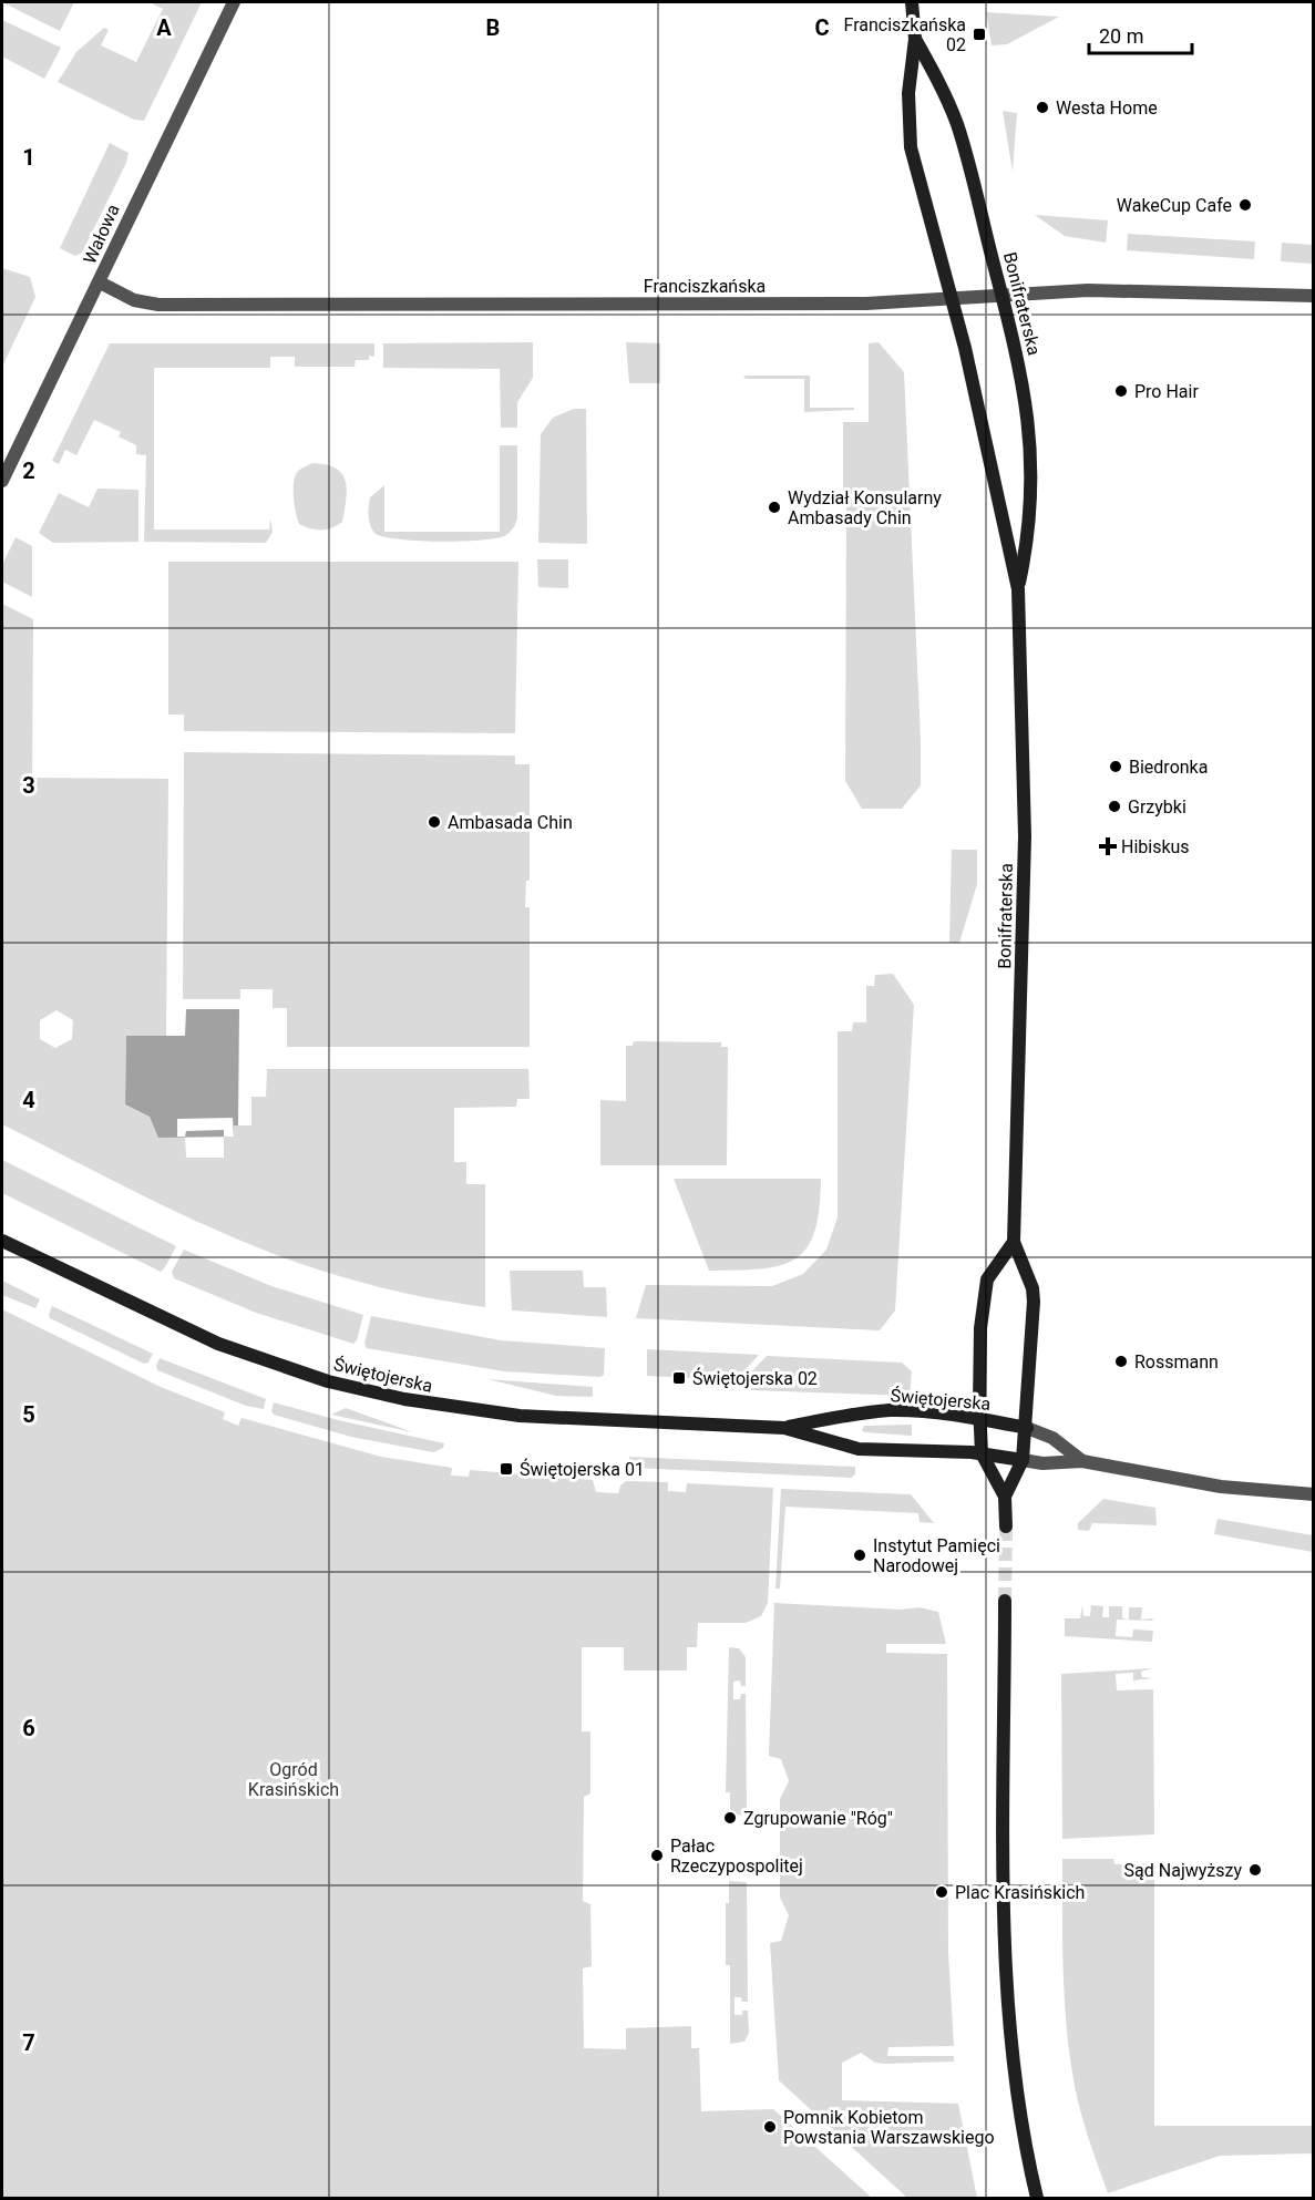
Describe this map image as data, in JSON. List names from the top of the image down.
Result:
{
  "streets": {
    "street": [
      "Wałowa",
      "Franciszkańska",
      "Bonifraterska",
      "Świętojerska"
    ]
  },
  "crossings": [
    ["Wałowa", "Franciszkańska"],
    ["Franciszkańska", "Bonifraterska"],
    ["Bonifraterska", "Świętojerska"]
  ],
  "parks": ["Ogród Krasińskich"],
  "places": {
    "transit": ["Franciszkańska 02", "Świętojerska 02", "Świętojerska 01"],
    "other": [
      "Westa Home",
      "WakeCup Cafe",
      "Pro Hair",
      "Wydział Konsularny Ambasady Chin",
      "Biedronka",
      "Grzybki",
      "Ambasada Chin",
      "Rossmann",
      "Instytut Pamięci Narodowej",
      "Zgrupowanie \"Róg\"",
      "Pałac Rzeczypospolitej",
      "Sąd Najwyższy",
      "Plac Krasińskich",
      "Pomnik Kobietom Powstania Warszawskiego"
    ],
    "health": ["Hibiskus"]
  },
  "scale_bar": "20 m",
  "grid": {
    "columns": ["A", "B", "C"],
    "rows": [
      "1",
      "2",
      "3",
      "4",
      "5",
      "6",
      "7"
    ]
  }
}
